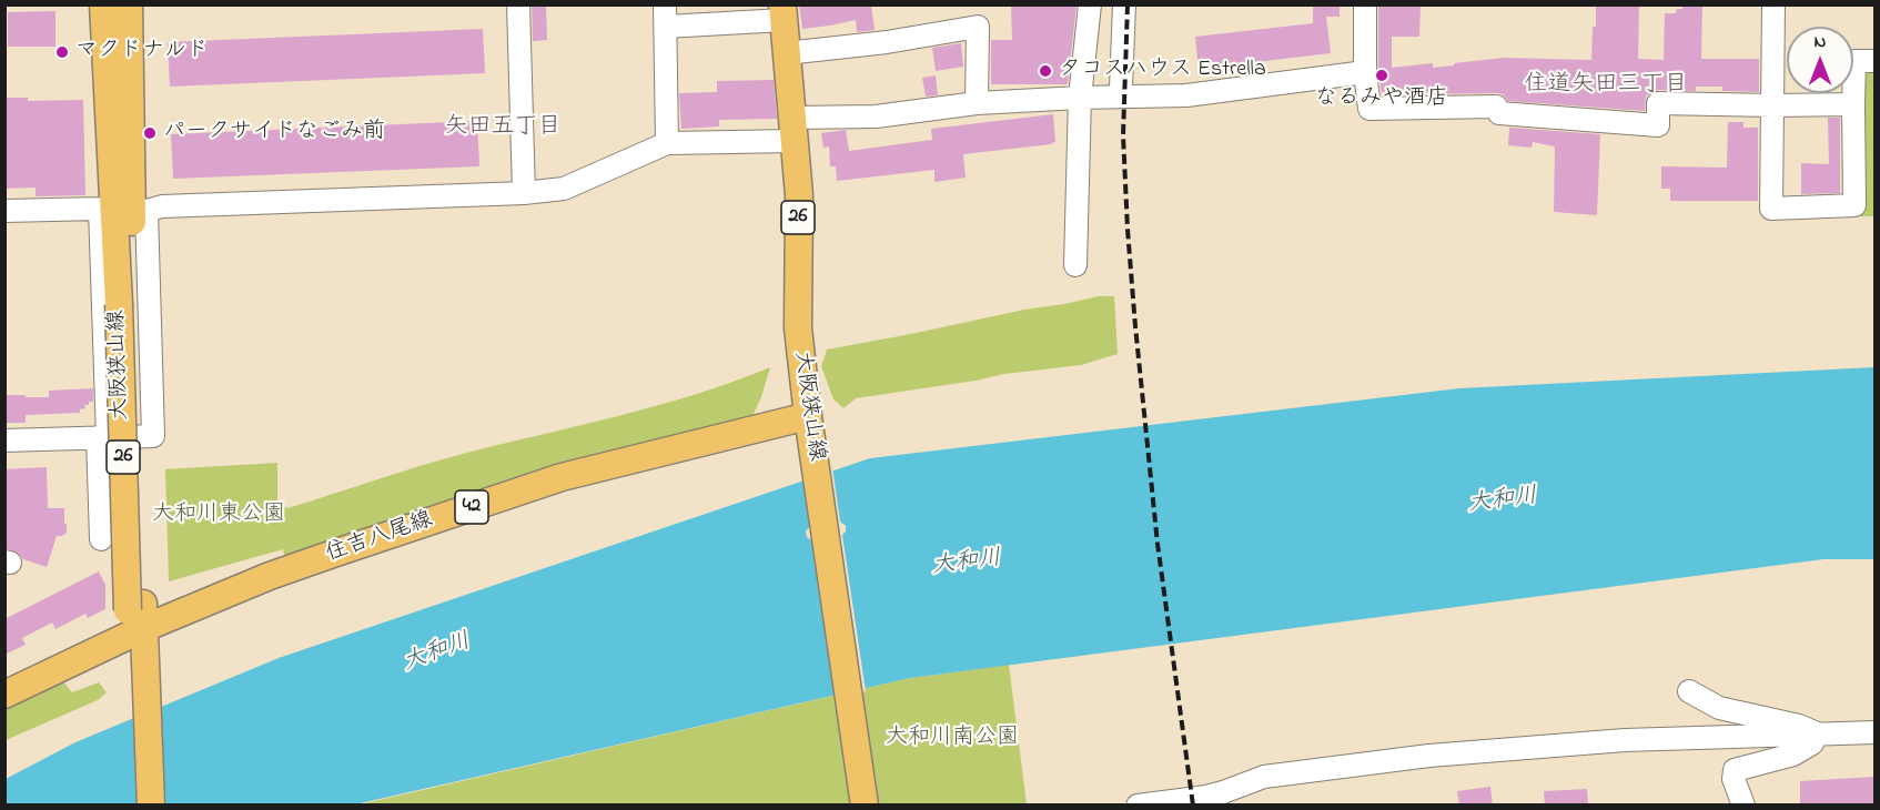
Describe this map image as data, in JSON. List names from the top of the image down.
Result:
{
  "streets": {
    "main road": [
      "26",
      "大阪狭山線",
      "42",
      "住吉八尾線"
    ]
  },
  "crossings": [
    ["大阪狭山線", "住吉八尾線"]
  ],
  "districts": ["住道矢田三丁目", "矢田五丁目"],
  "water": ["大和川"],
  "parks": ["大和川東公園", "大和川南公園"],
  "places": [
    "マクドナルド",
    "タコスハウス Estrella",
    "なるみや酒店",
    "パークサイドなごみ前"
  ],
  "north": "top"
}
